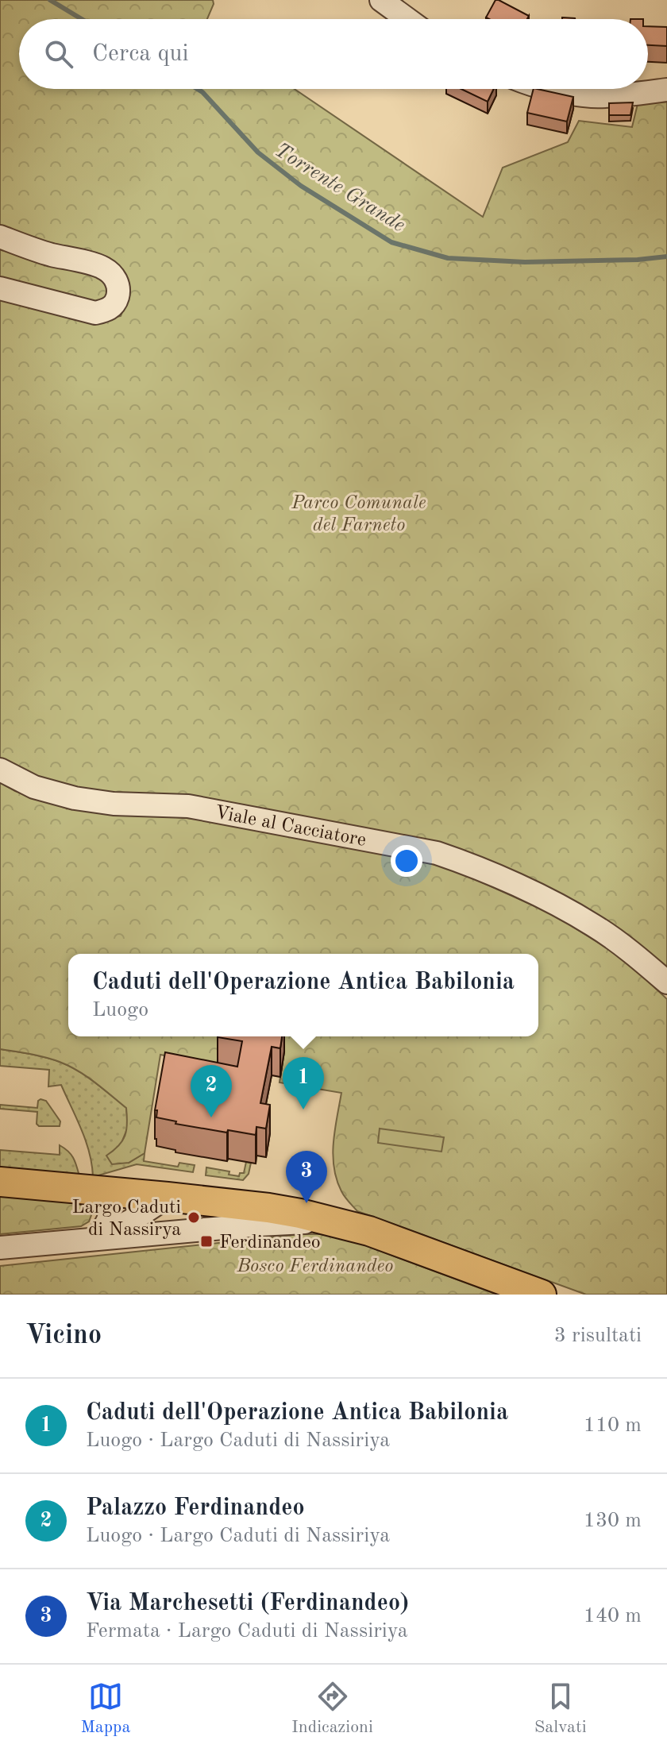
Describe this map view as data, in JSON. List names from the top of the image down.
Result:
{
  "streets": {
    "street": ["Viale al Cacciatore"]
  },
  "water": ["Torrente Grande"],
  "parks": ["Parco Comunale del Farneto", "Bosco Ferdinandeo"],
  "places": {
    "other": ["Largo Caduti di Nassirya"],
    "transit": ["Ferdinandeo"]
  },
  "page": {
    "search": "Cerca qui",
    "popup": ["Caduti dell'Operazione Antica Babilonia", "Luogo"],
    "pins": ["1", "2", "3"],
    "heading": ["Vicino", "3 risultati"],
    "list": [
      {
        "mark": "1",
        "name": "Caduti dell'Operazione Antica Babilonia",
        "note": "Luogo · Largo Caduti di Nassiriya",
        "value": "110 m"
      },
      {
        "mark": "2",
        "name": "Palazzo Ferdinandeo",
        "note": "Luogo · Largo Caduti di Nassiriya",
        "value": "130 m"
      },
      {
        "mark": "3",
        "name": "Via Marchesetti (Ferdinandeo)",
        "note": "Fermata · Largo Caduti di Nassiriya",
        "value": "140 m"
      }
    ],
    "nav": ["Mappa", "Indicazioni", "Salvati"]
  }
}
